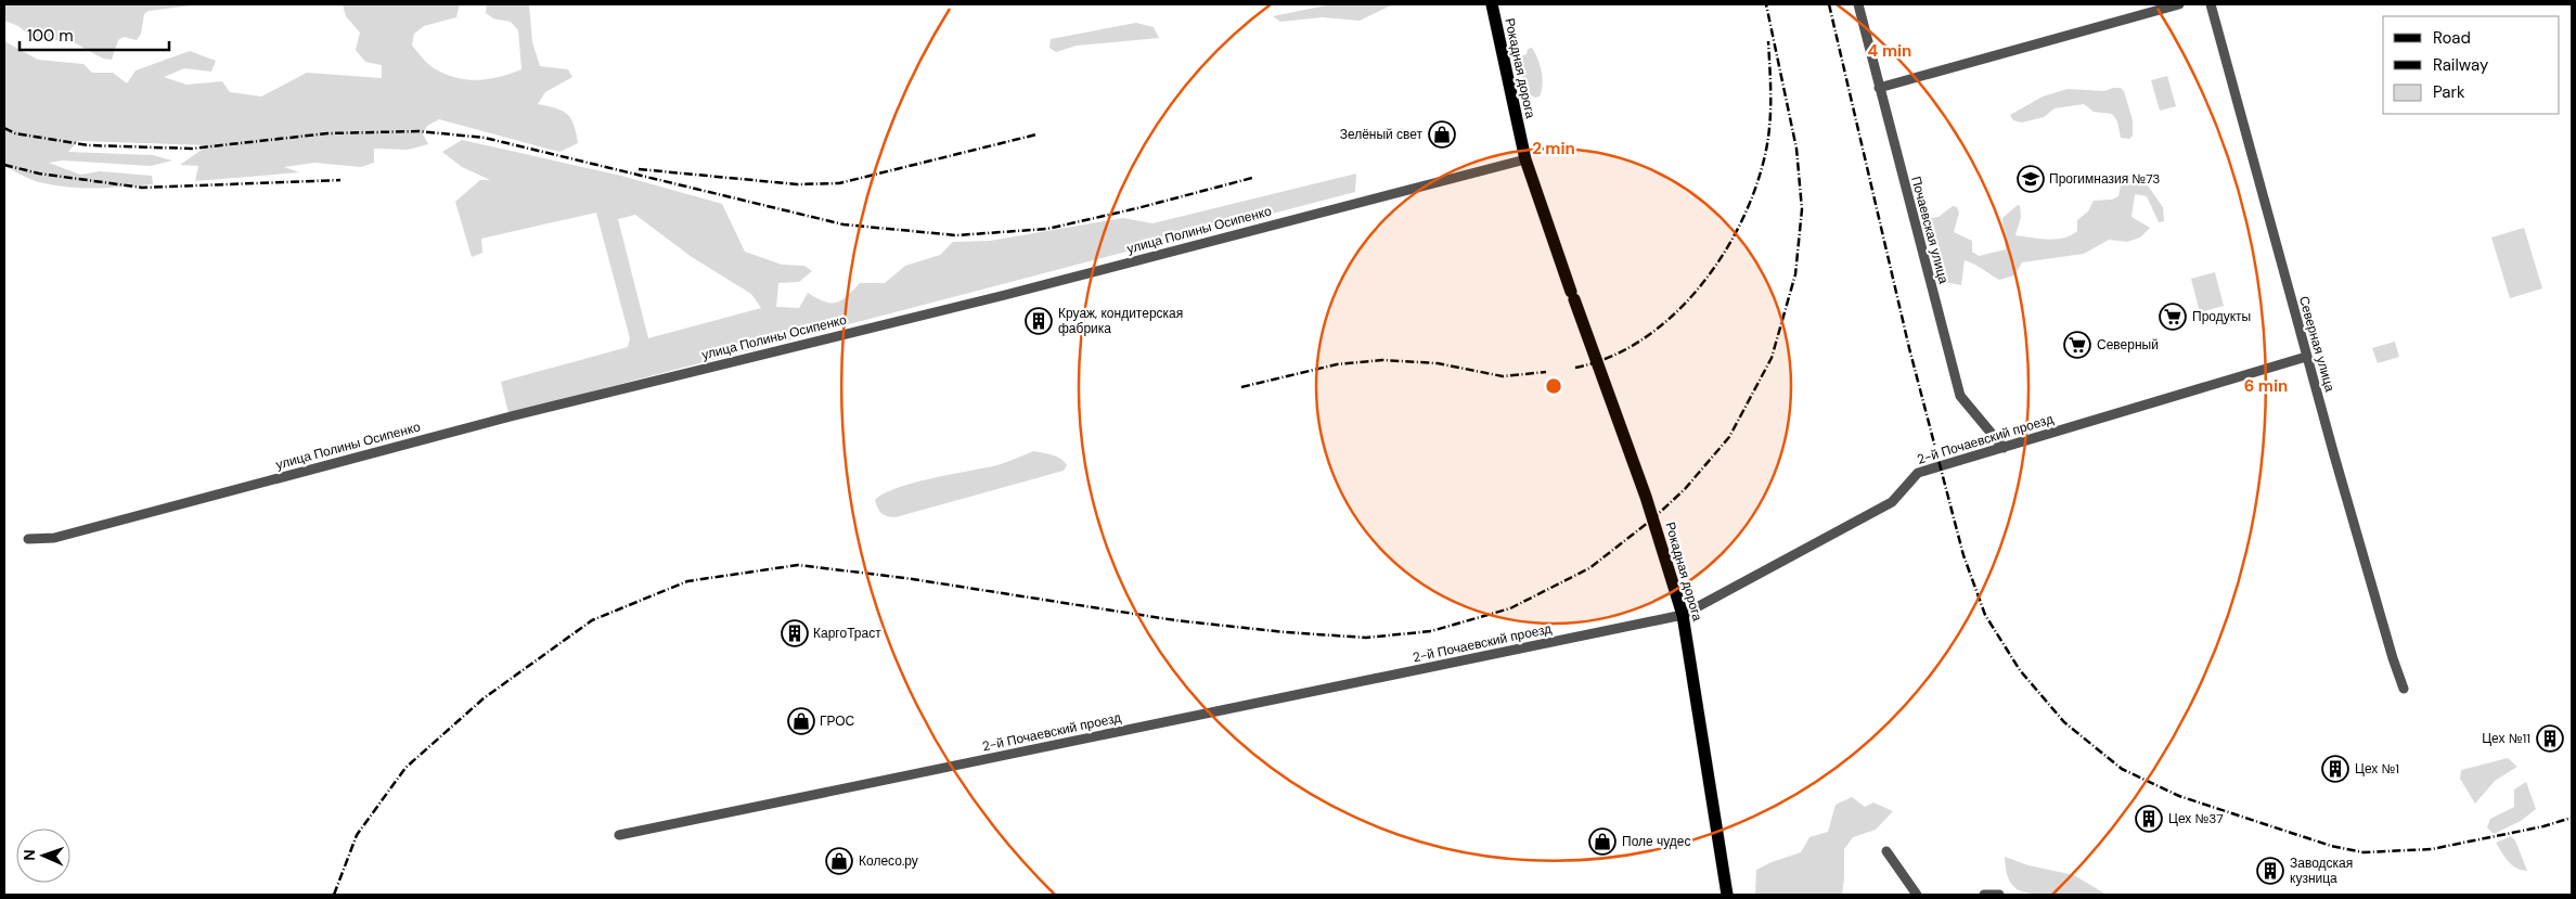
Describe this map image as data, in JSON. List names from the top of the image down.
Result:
{
  "streets": {
    "main road": ["Рокадная дорога"],
    "street": [
      "улица Полины Осипенко",
      "Почаевская улица",
      "Северная улица",
      "2-й Почаевский проезд"
    ]
  },
  "crossings": [
    ["Рокадная дорога", "улица Полины Осипенко"],
    ["Рокадная дорога", "2-й Почаевский проезд"],
    ["Почаевская улица", "2-й Почаевский проезд"],
    ["Северная улица", "2-й Почаевский проезд"]
  ],
  "places": {
    "shop": [
      "Зелёный свет",
      "ГРОС",
      "Поле чудес",
      "Колесо.ру"
    ],
    "school or university": ["Прогимназия №73"],
    "supermarket": ["Продукты", "Северный"],
    "building": [
      "Круаж, кондитерская фабрика",
      "КаргоТраст",
      "Цех №11",
      "Цех №1",
      "Цех №37",
      "Заводская кузница"
    ]
  },
  "legend": ["Road", "Railway", "Park"],
  "scale_bar": "100 m",
  "north": "left",
  "rings": ["4 min", "2 min", "6 min"]
}
